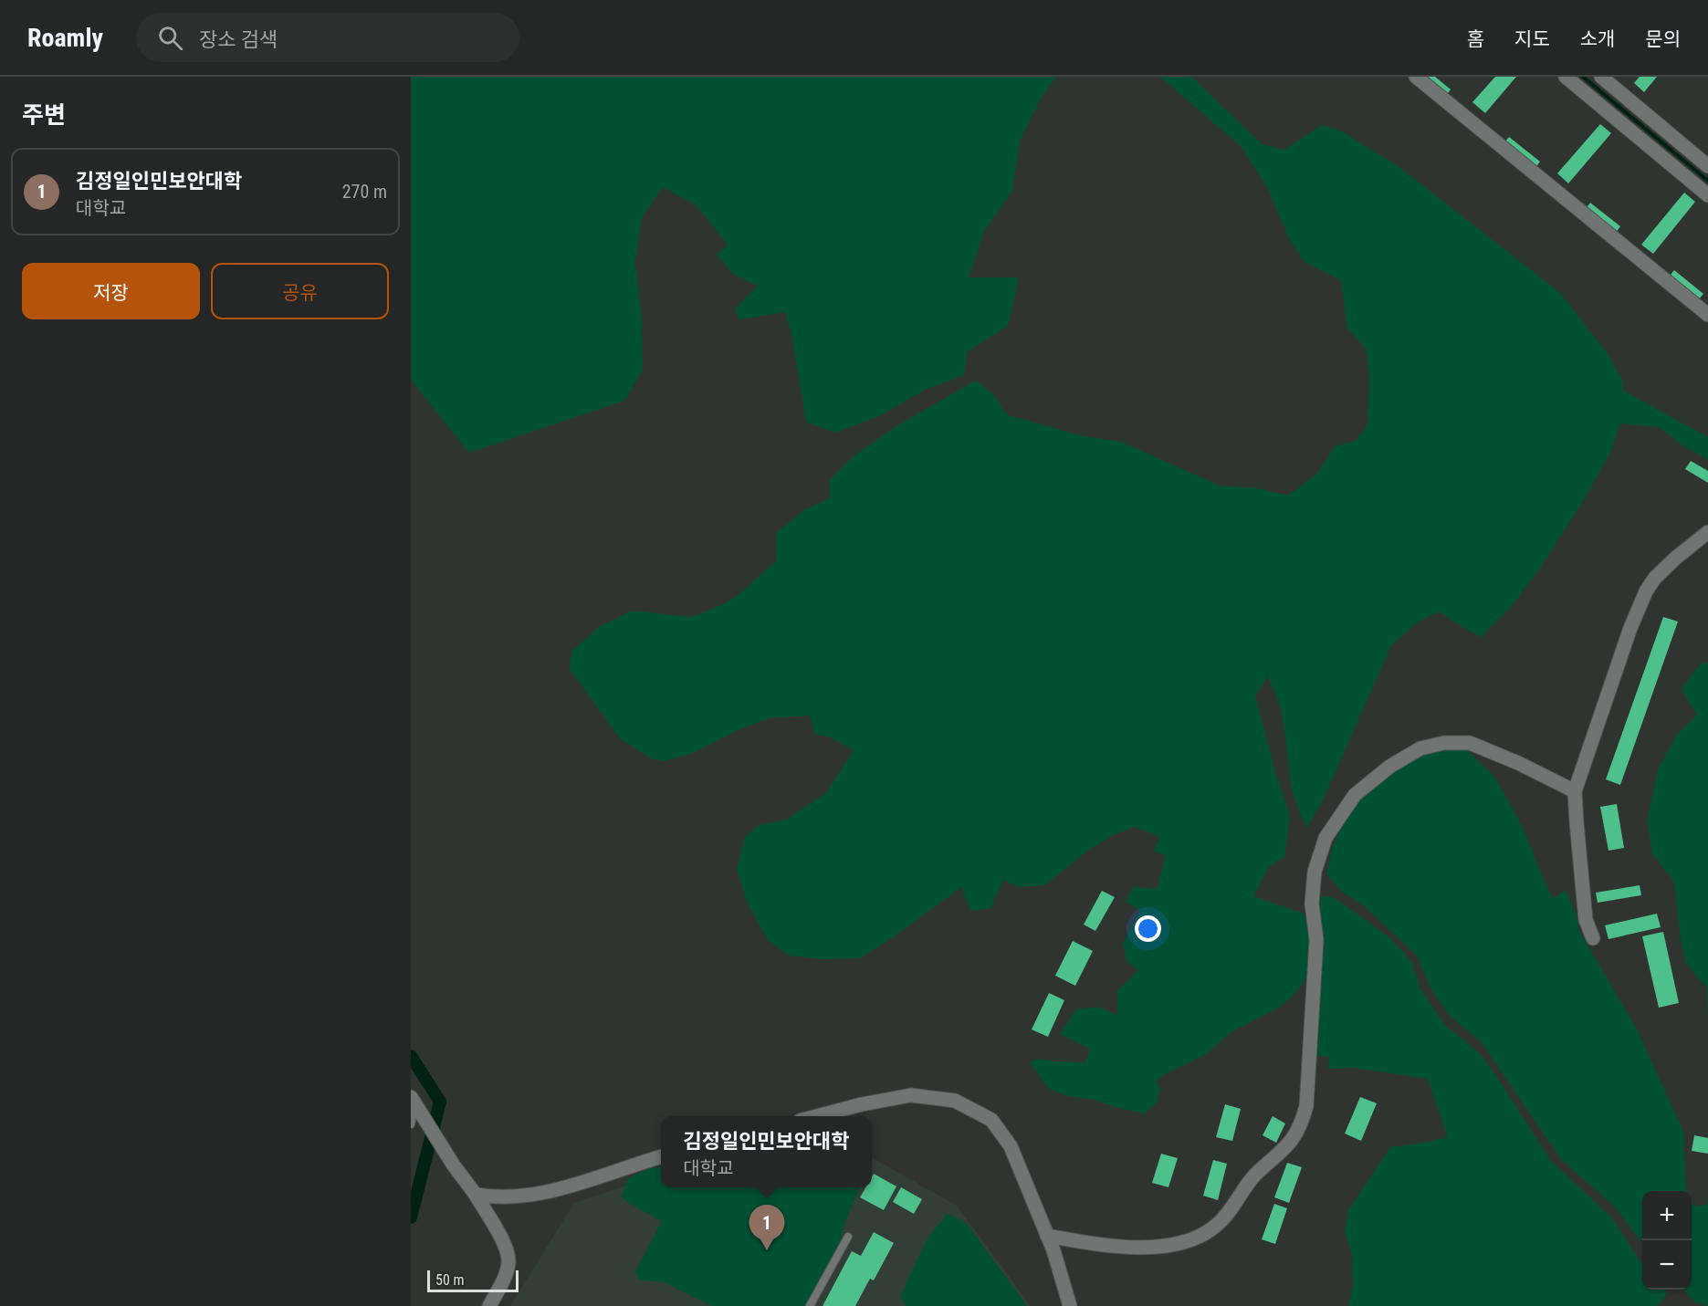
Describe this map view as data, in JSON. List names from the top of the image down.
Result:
{
  "scale_bar": "50 m",
  "page": {
    "header": "Roamly",
    "search": "장소 검색",
    "nav": [
      "홈",
      "지도",
      "소개",
      "문의"
    ],
    "heading": "주변",
    "list": [
      {
        "mark": "1",
        "name": "김정일인민보안대학",
        "note": "대학교",
        "value": "270 m"
      }
    ],
    "buttons": ["저장", "공유"],
    "popup": ["김정일인민보안대학", "대학교"],
    "map_buttons": ["+", "−"],
    "pins": "1",
    "scale": "50 m"
  }
}
